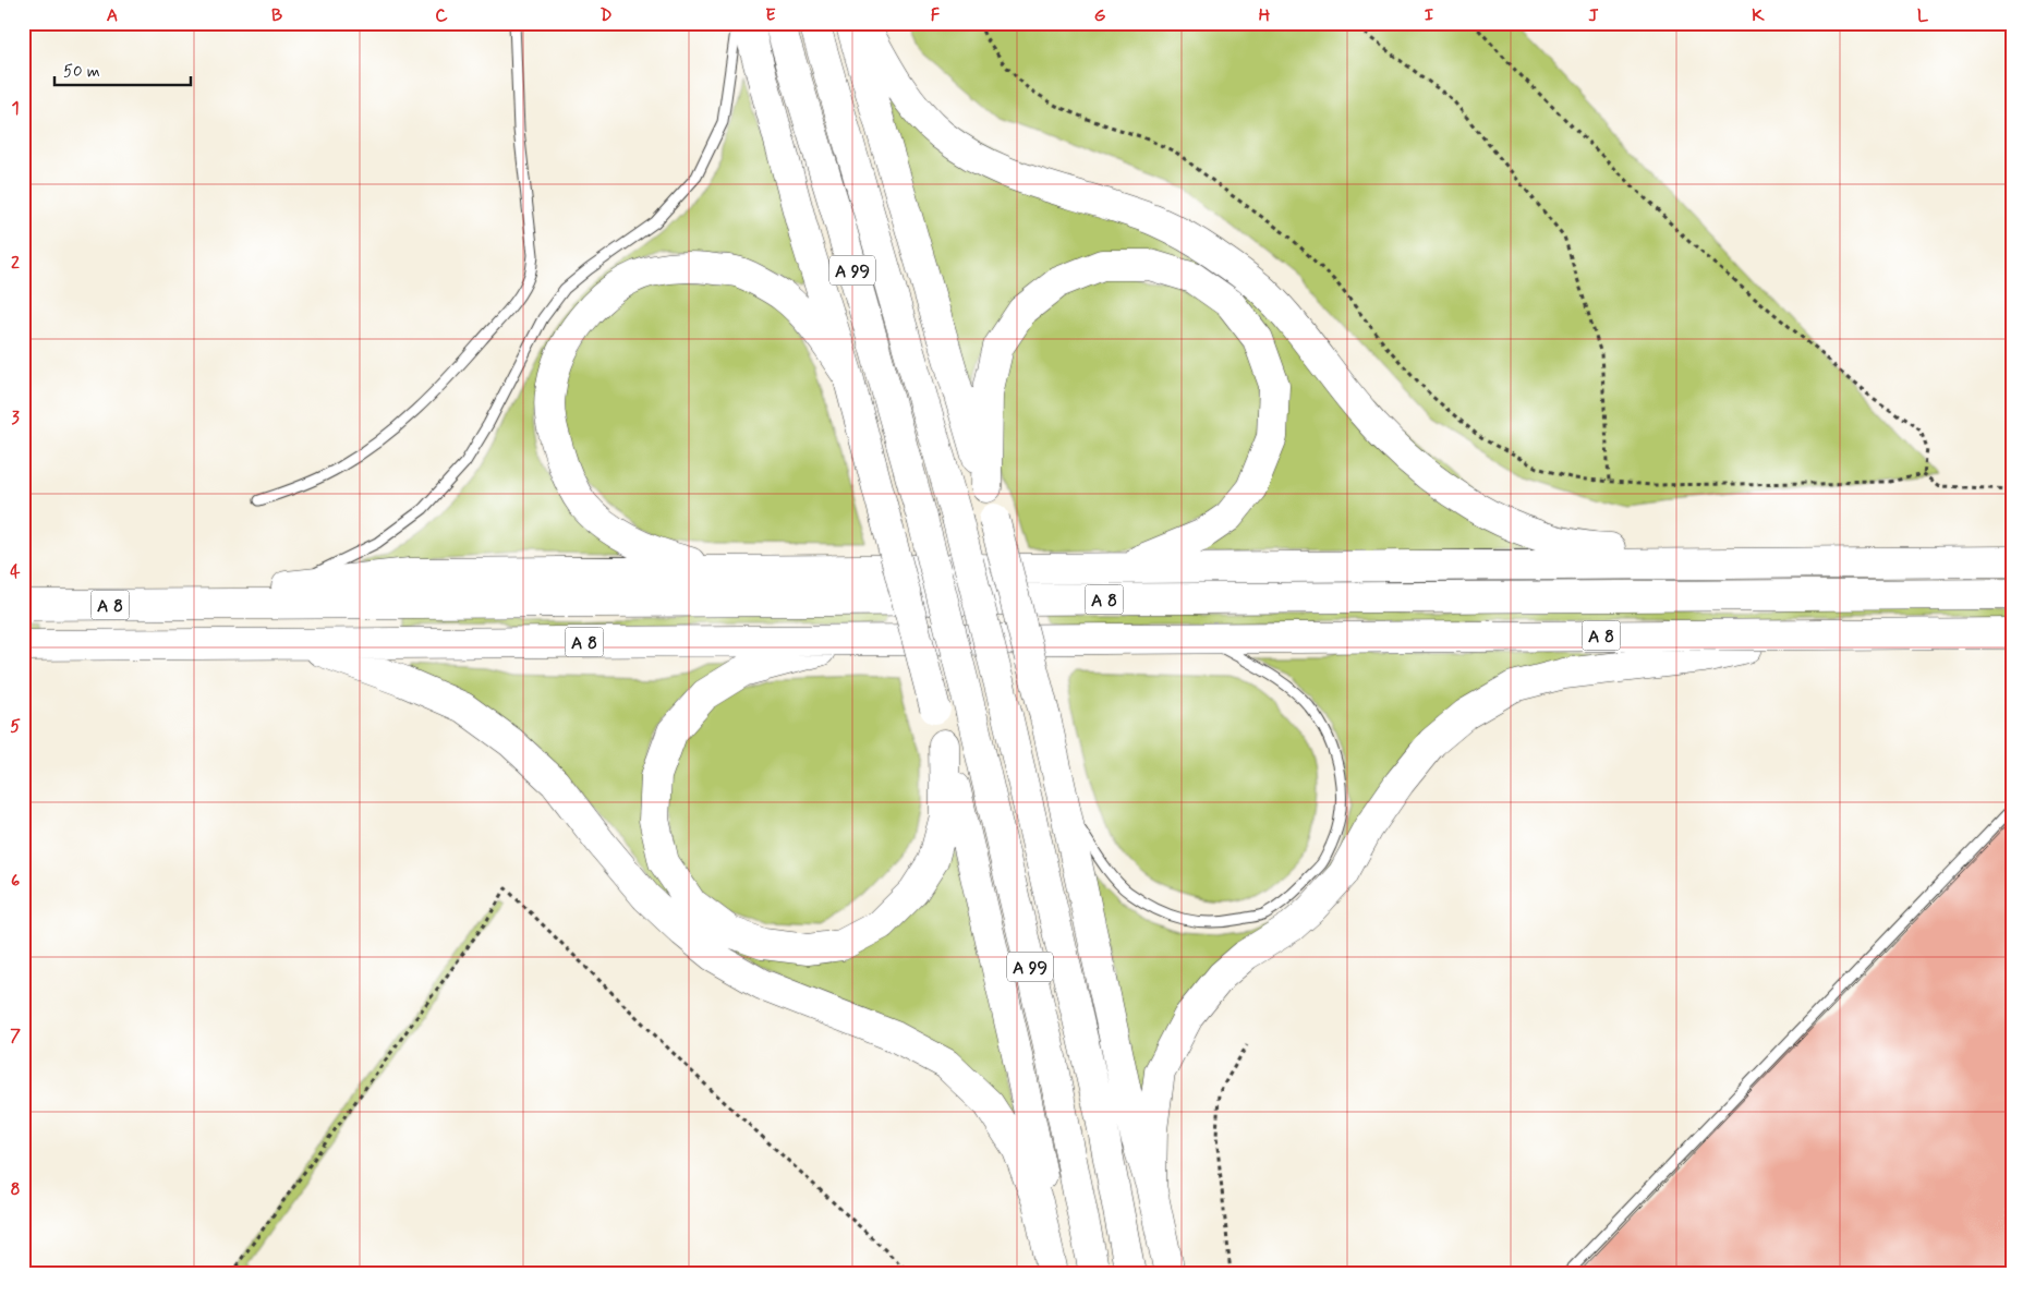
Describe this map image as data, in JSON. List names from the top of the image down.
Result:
{
  "streets": {
    "highway": ["A 99", "A 8"]
  },
  "scale_bar": "50 m",
  "grid": {
    "columns": [
      "A",
      "B",
      "C",
      "D",
      "E",
      "F",
      "G",
      "H",
      "I",
      "J",
      "K",
      "L"
    ],
    "rows": [
      "1",
      "2",
      "3",
      "4",
      "5",
      "6",
      "7",
      "8"
    ]
  }
}
